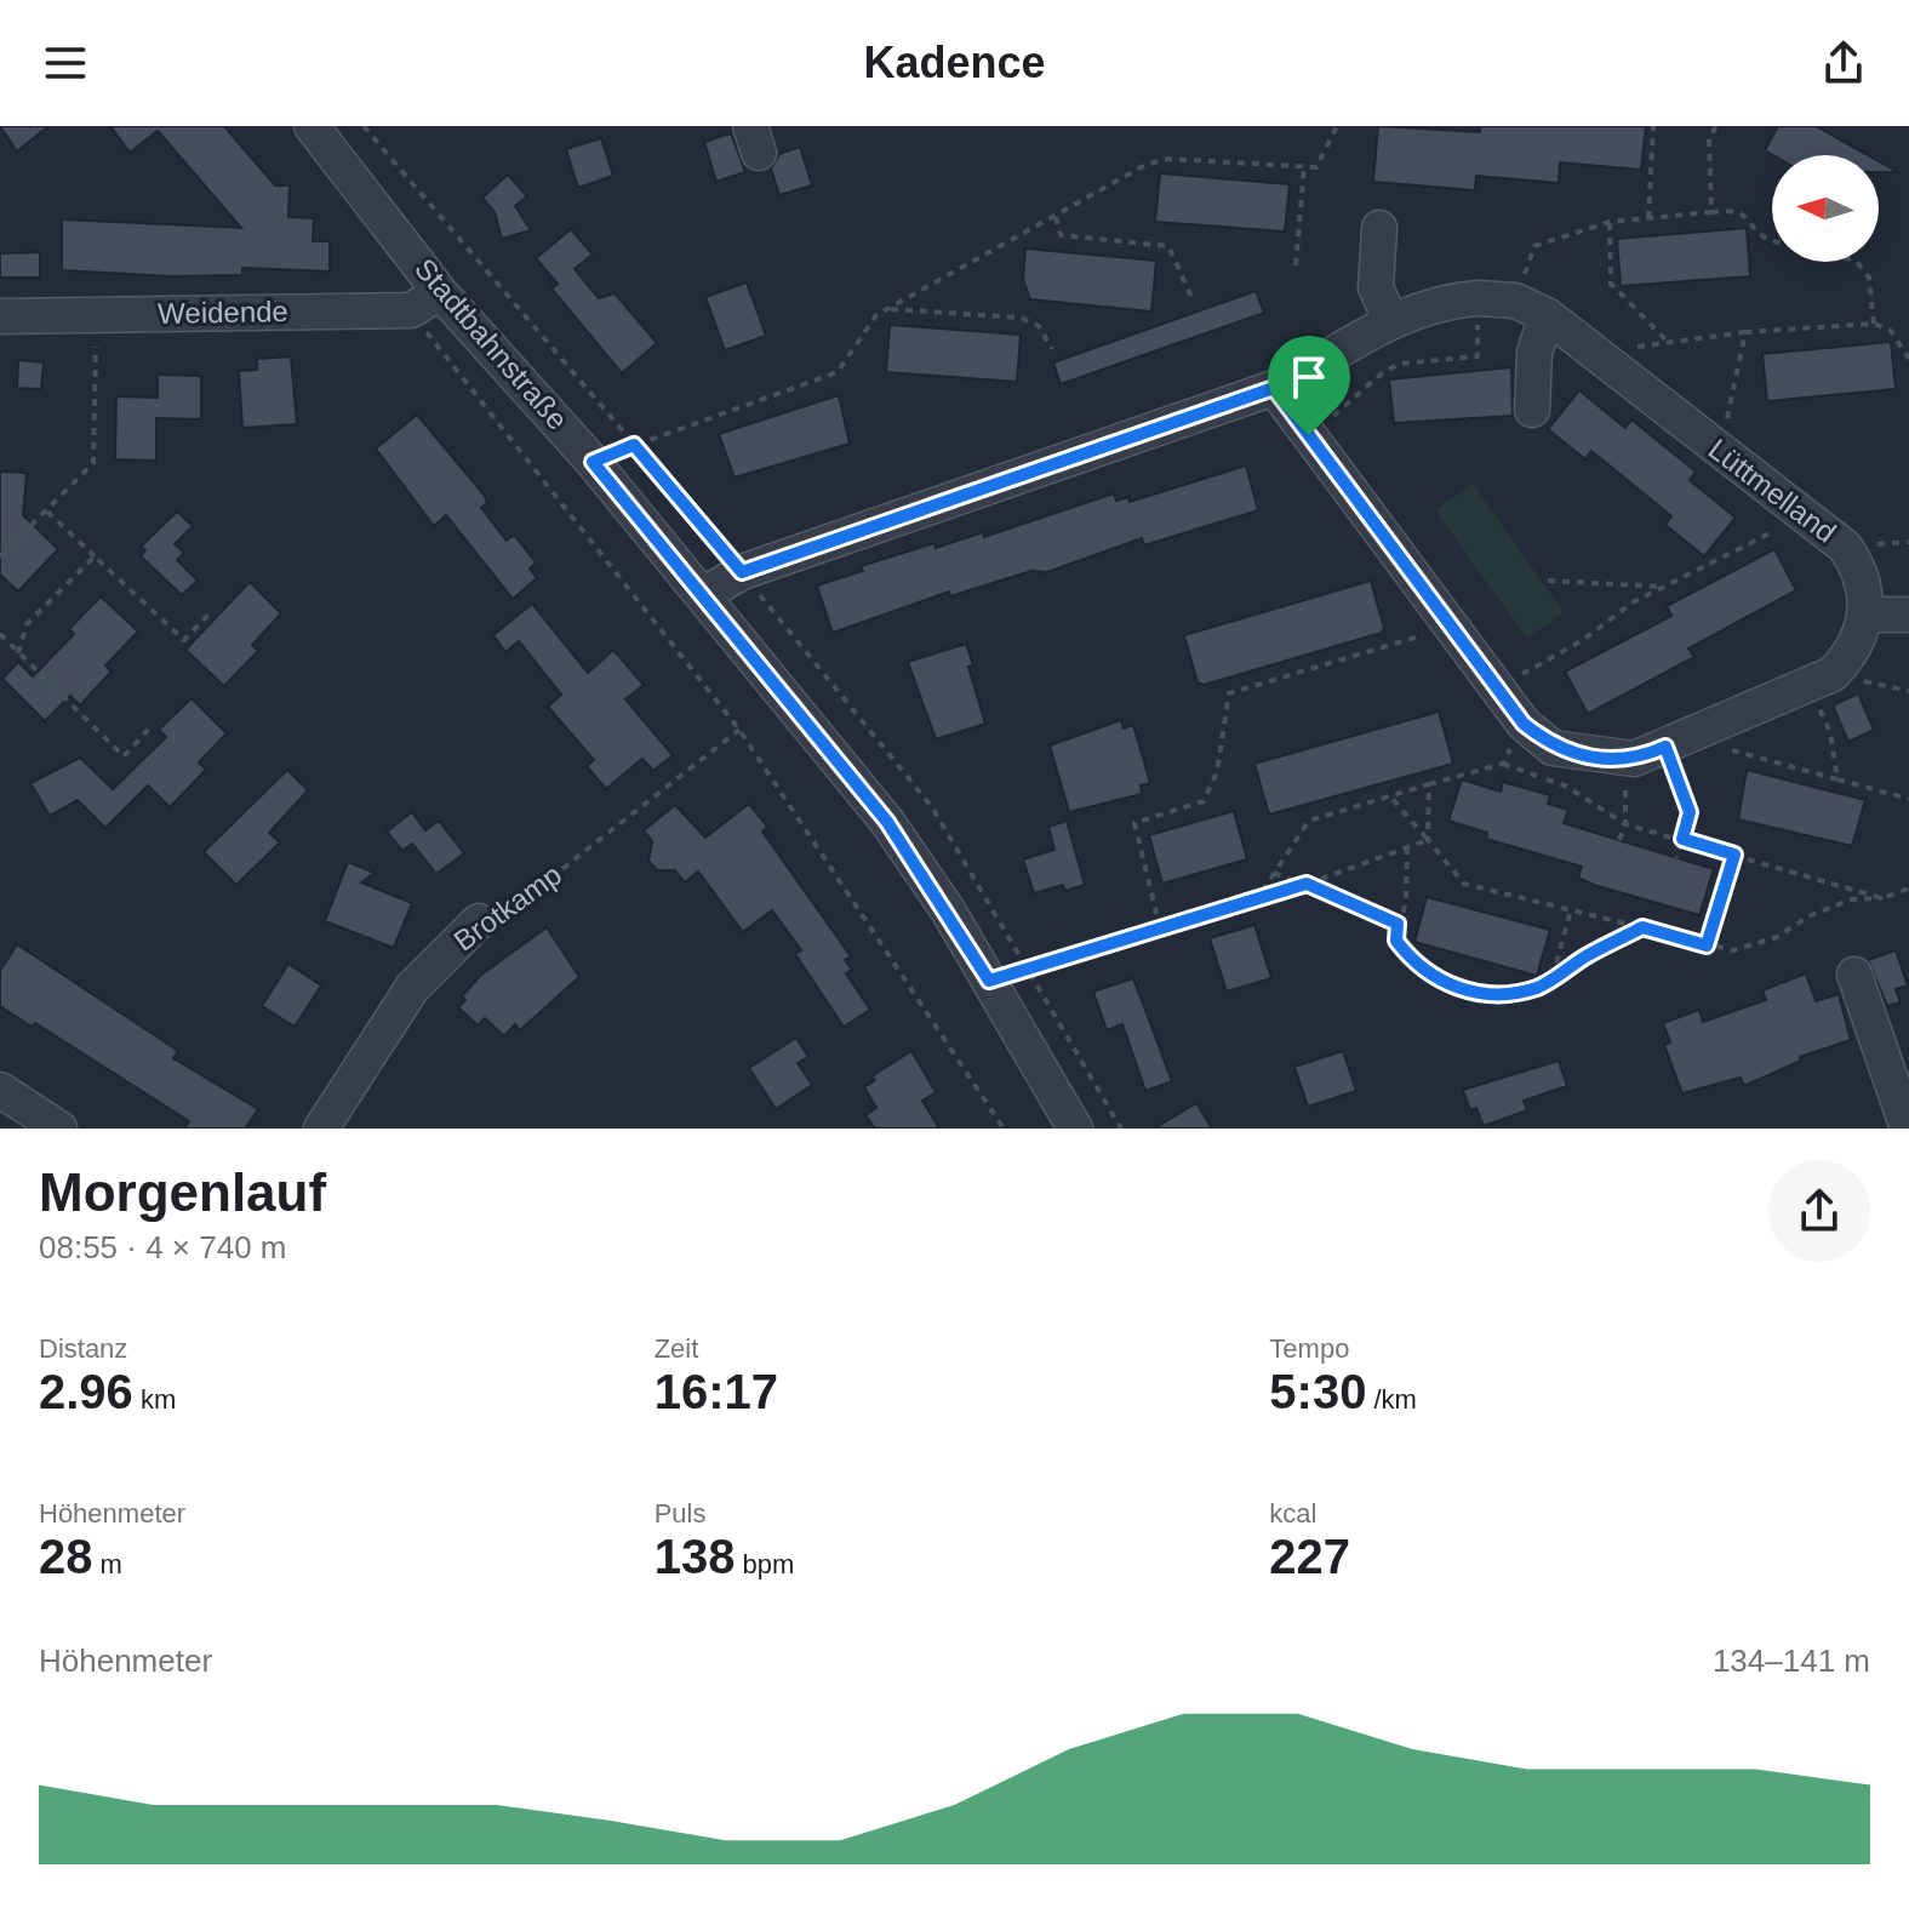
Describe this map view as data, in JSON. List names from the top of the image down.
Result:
{
  "streets": {
    "street": [
      "Weidende",
      "Stadtbahnstraße",
      "Lüttmelland",
      "Brotkamp"
    ]
  },
  "crossings": [
    ["Stadtbahnstraße", "Lüttmelland"]
  ],
  "north": "left",
  "page": {
    "header": "Kadence",
    "heading": ["Morgenlauf", "08:55 · 4 × 740 m"],
    "stats": [
      ["Distanz", "2.96 km"],
      ["Zeit", "16:17"],
      ["Tempo", "5:30 /km"],
      ["Höhenmeter", "28 m"],
      ["Puls", "138 bpm"],
      ["kcal", "227"]
    ],
    "chart": ["Höhenmeter", "134–141 m"]
  }
}
